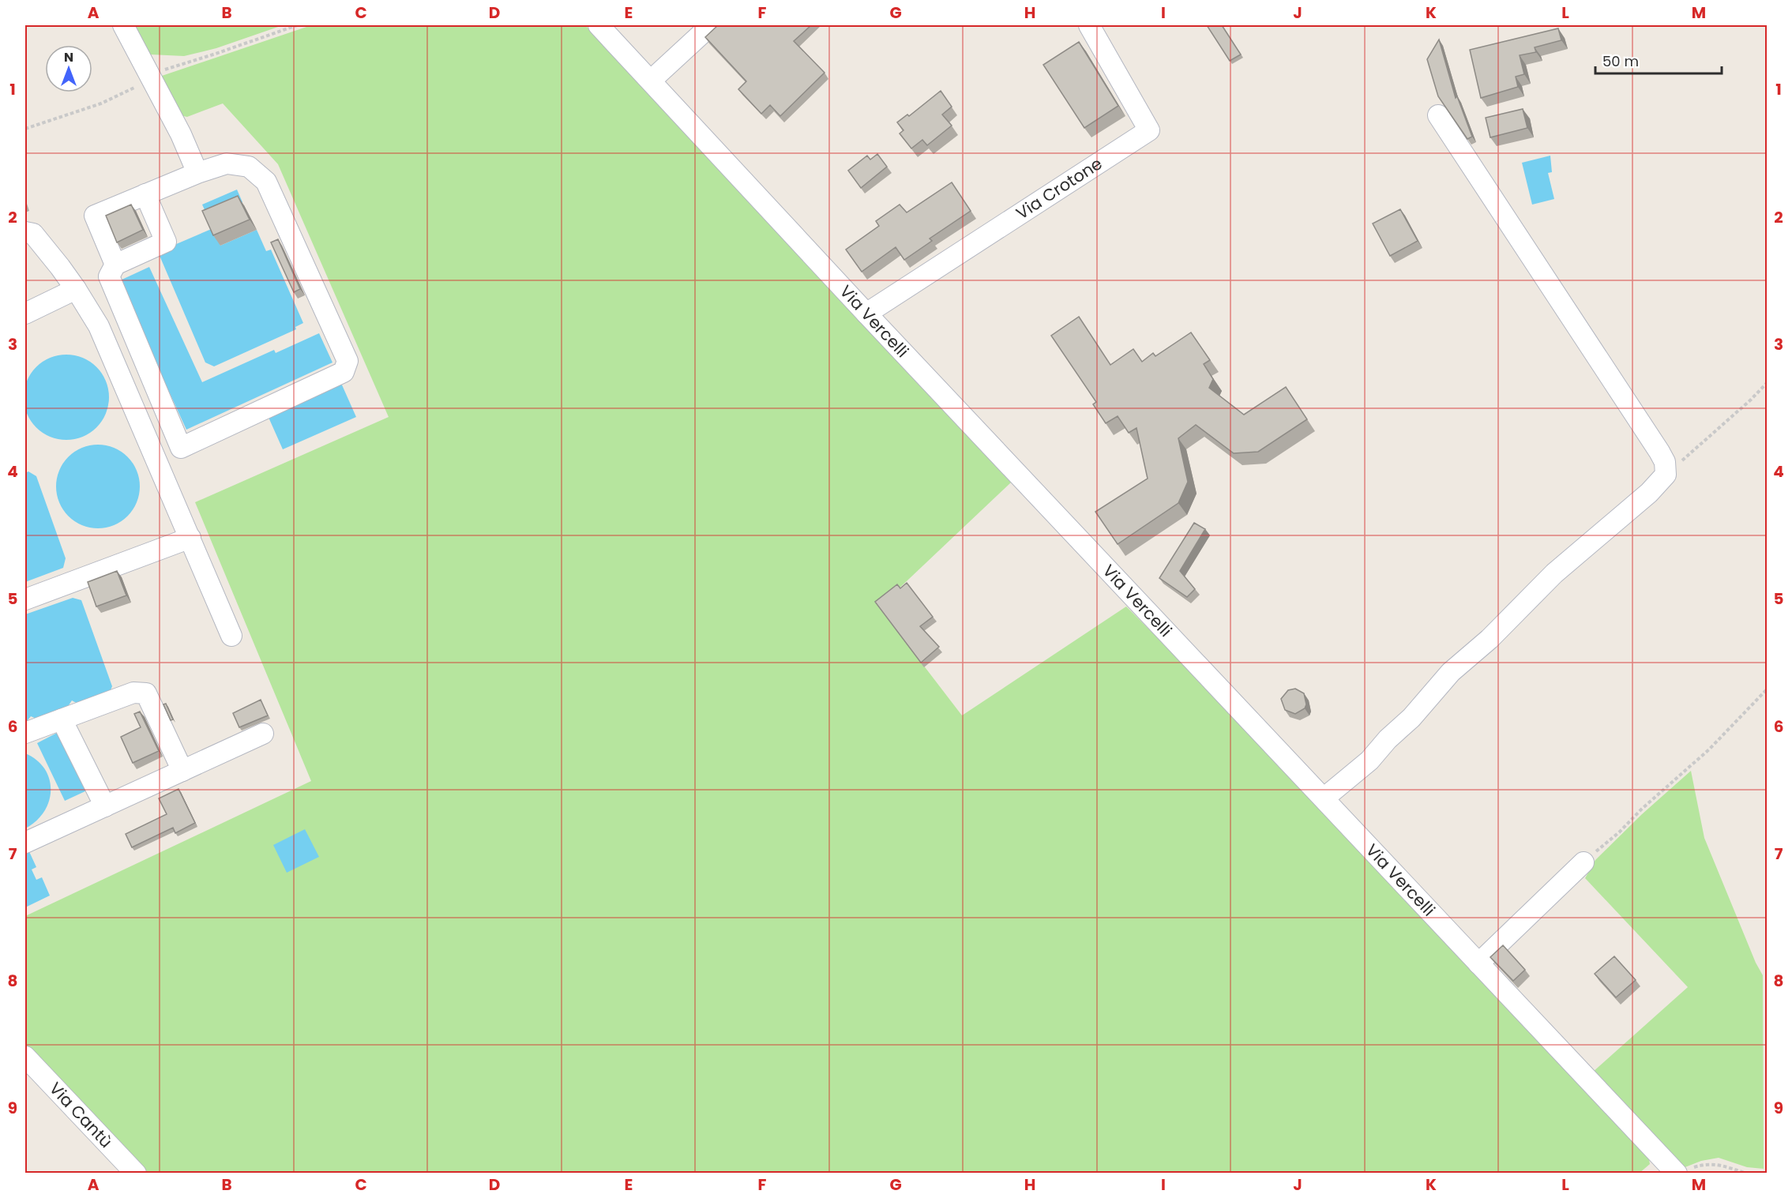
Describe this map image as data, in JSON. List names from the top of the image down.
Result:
{
  "streets": {
    "street": ["Via Crotone", "Via Vercelli", "Via Cantù"]
  },
  "crossings": [
    ["Via Crotone", "Via Vercelli"]
  ],
  "scale_bar": "50 m",
  "north": "top",
  "grid": {
    "columns": [
      "A",
      "B",
      "C",
      "D",
      "E",
      "F",
      "G",
      "H",
      "I",
      "J",
      "K",
      "L",
      "M"
    ],
    "rows": [
      "1",
      "2",
      "3",
      "4",
      "5",
      "6",
      "7",
      "8",
      "9"
    ]
  }
}
